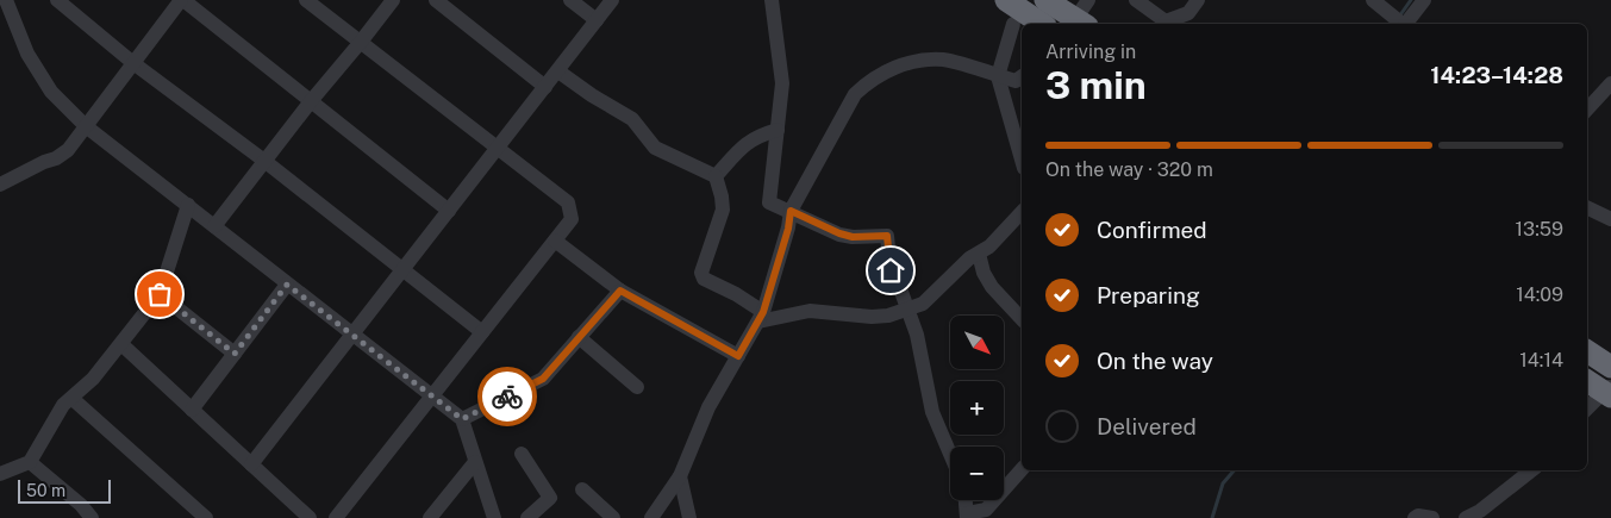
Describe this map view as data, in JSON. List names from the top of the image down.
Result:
{
  "scale_bar": "50 m",
  "north": "bottom right",
  "page": {
    "heading": ["3 min", "Arriving in", "14:23–14:28"],
    "bar": "On the way · 320 m",
    "list": [
      ["Confirmed", "13:59"],
      ["Preparing", "14:09"],
      ["On the way", "14:14"],
      "Delivered"
    ],
    "map_buttons": ["+", "−"],
    "scale": "50 m"
  }
}
